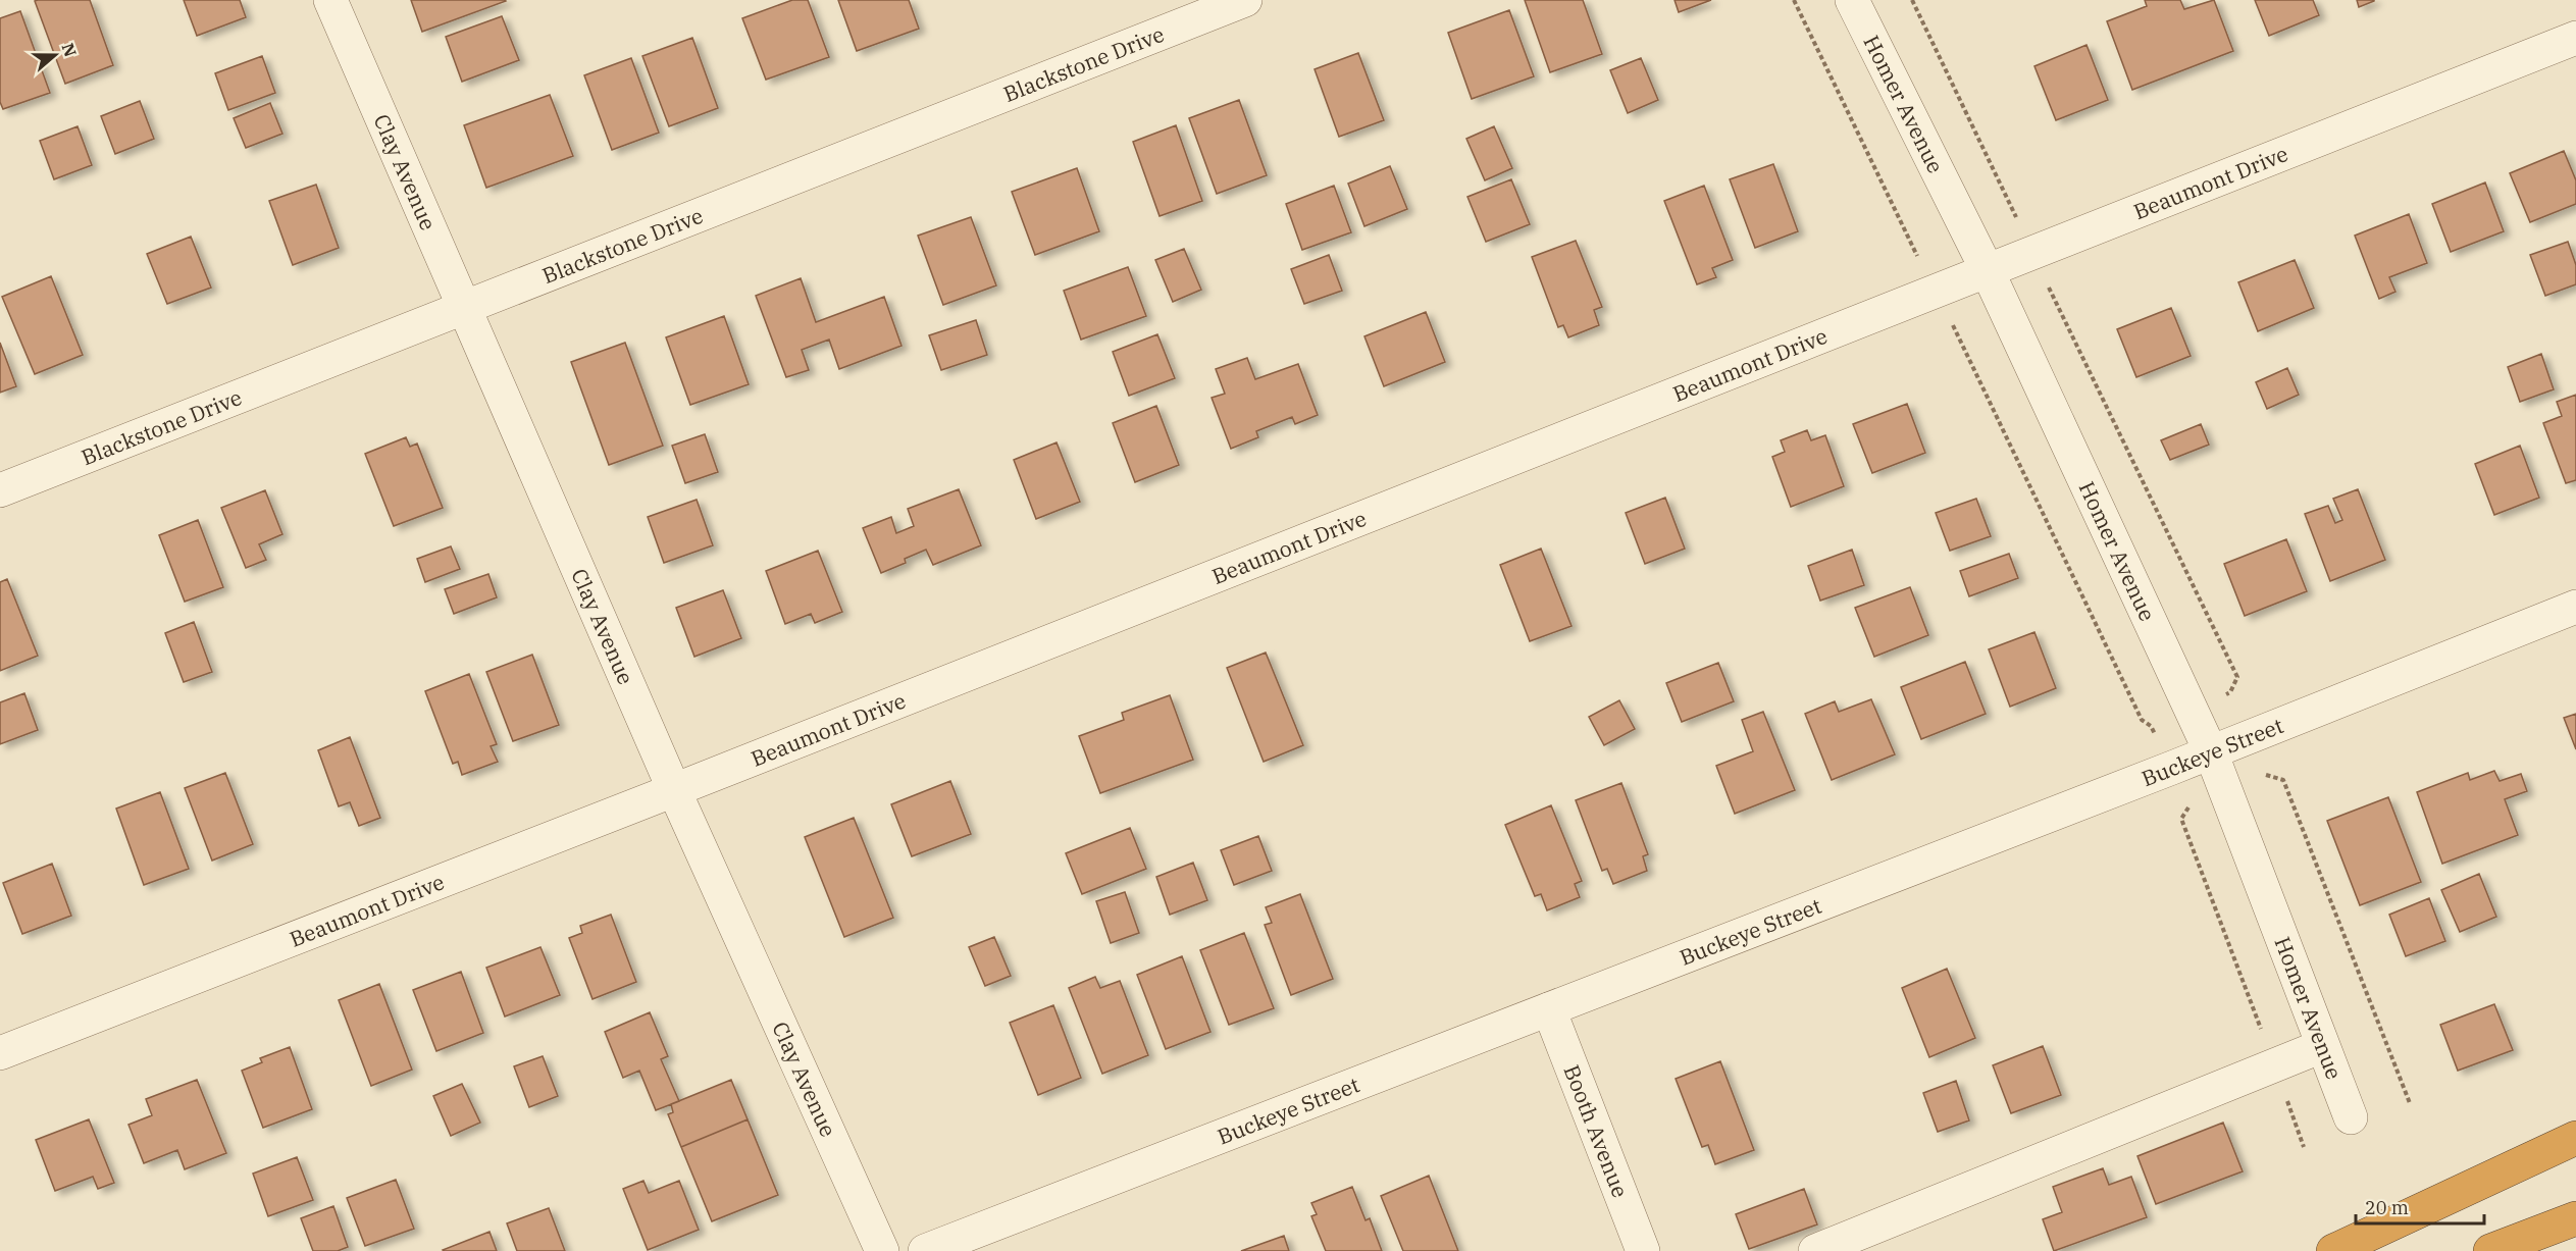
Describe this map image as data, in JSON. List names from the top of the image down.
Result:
{
  "streets": {
    "street": [
      "Blackstone Drive",
      "Homer Avenue",
      "Clay Avenue",
      "Beaumont Drive",
      "Buckeye Street",
      "Booth Avenue"
    ]
  },
  "crossings": [
    ["Blackstone Drive", "Clay Avenue"],
    ["Homer Avenue", "Beaumont Drive"],
    ["Homer Avenue", "Buckeye Street"],
    ["Clay Avenue", "Beaumont Drive"],
    ["Buckeye Street", "Booth Avenue"]
  ],
  "scale_bar": "20 m",
  "north": "right"
}
